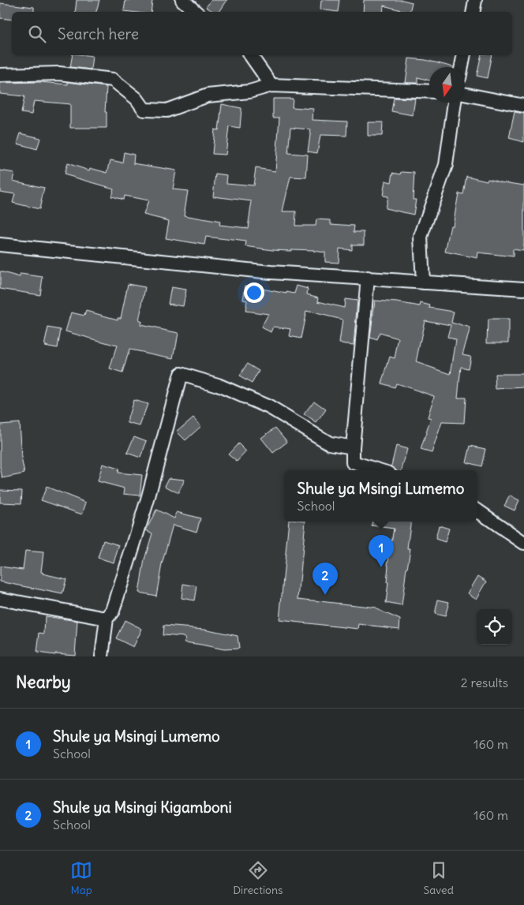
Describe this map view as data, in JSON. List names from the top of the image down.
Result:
{
  "north": "bottom",
  "page": {
    "search": "Search here",
    "popup": ["Shule ya Msingi Lumemo", "School"],
    "pins": ["1", "2"],
    "heading": ["Nearby", "2 results"],
    "list": [
      {
        "mark": "1",
        "name": "Shule ya Msingi Lumemo",
        "note": "School",
        "value": "160 m"
      },
      {
        "mark": "2",
        "name": "Shule ya Msingi Kigamboni",
        "note": "School",
        "value": "160 m"
      }
    ],
    "nav": ["Map", "Directions", "Saved"]
  }
}
